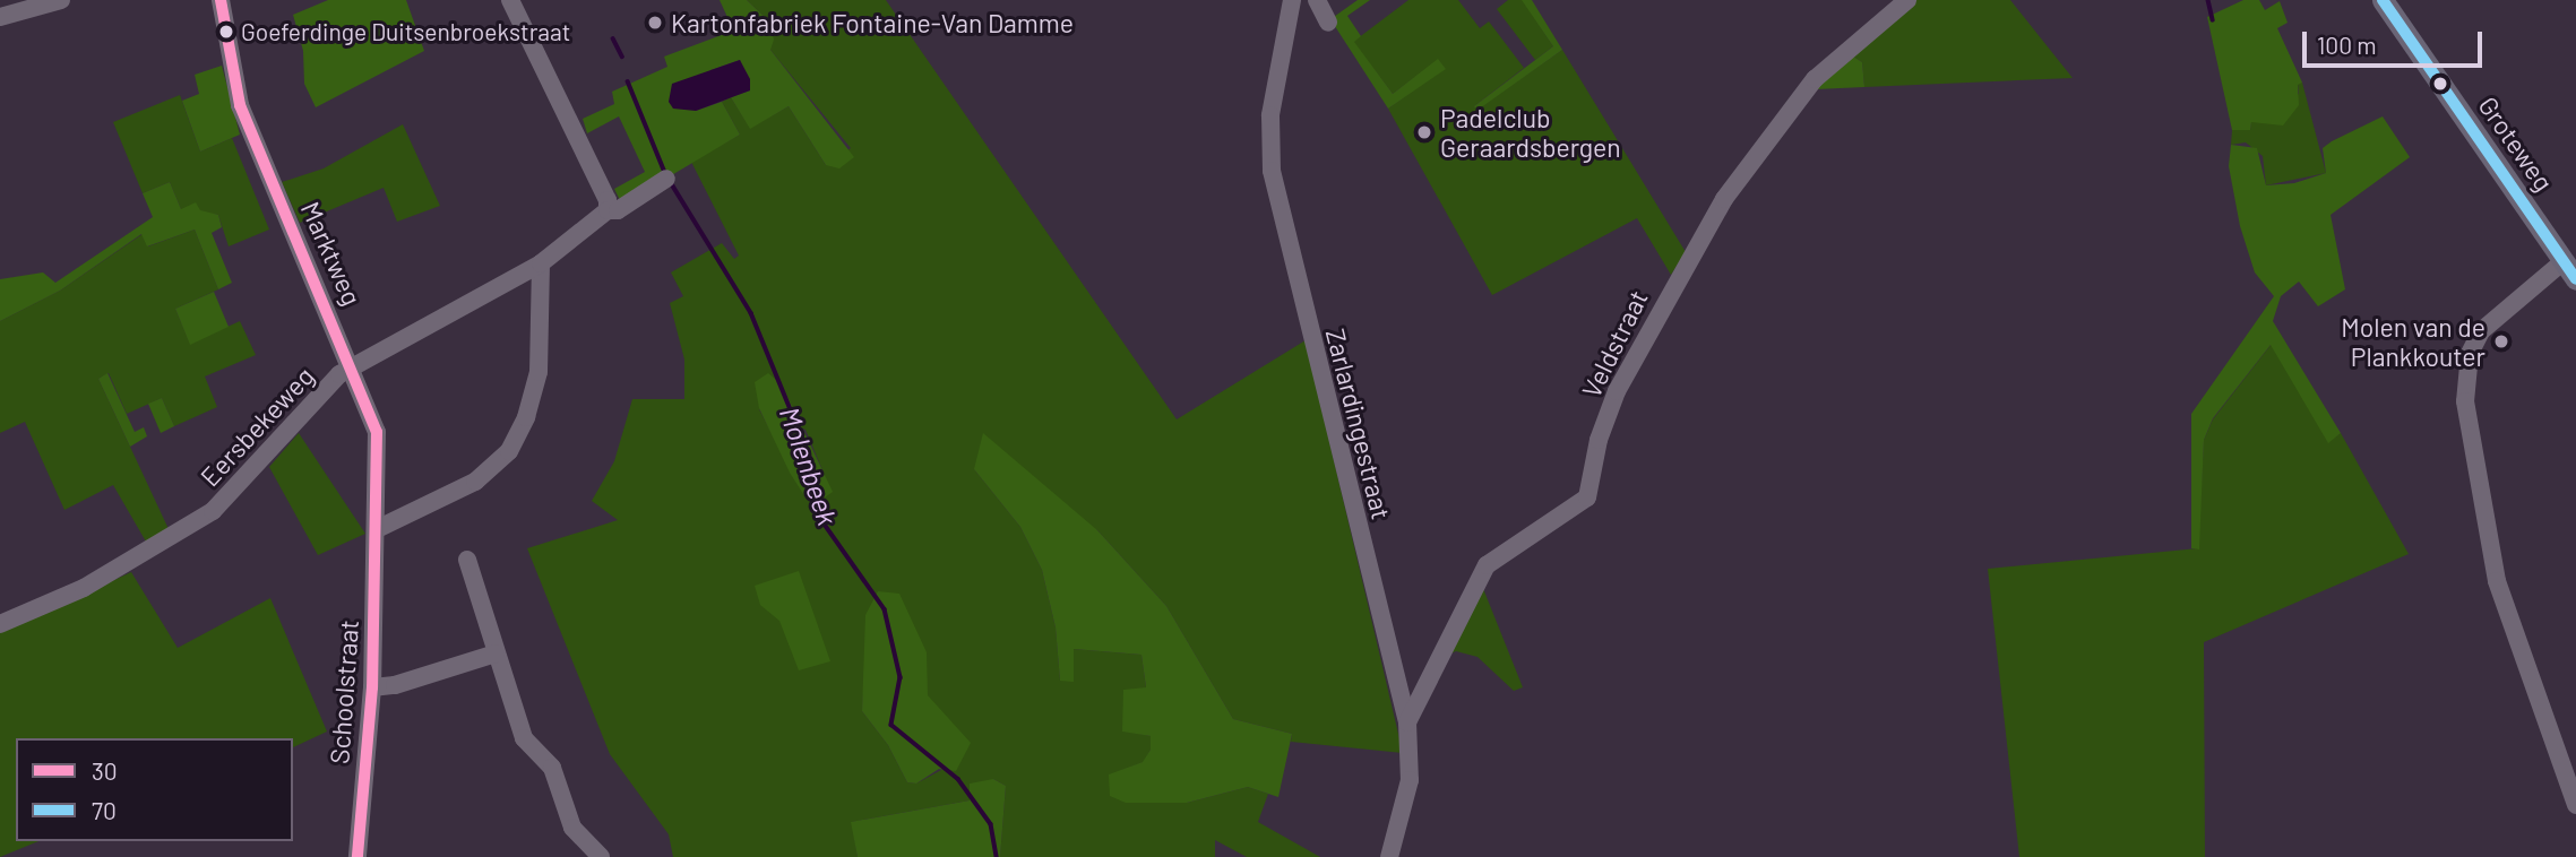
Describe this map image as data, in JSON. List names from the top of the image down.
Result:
{
  "streets": {
    "main road": ["Groteweg"],
    "street": [
      "Marktweg",
      "Veldstraat",
      "Zarlardingestraat",
      "Eersbekeweg",
      "Schoolstraat"
    ]
  },
  "crossings": [
    ["Marktweg", "Eersbekeweg"],
    ["Marktweg", "Schoolstraat"],
    ["Veldstraat", "Zarlardingestraat"]
  ],
  "water": ["Molenbeek"],
  "places": [
    "Kartonfabriek Fontaine-Van Damme",
    "Goeferdinge Duitsenbroekstraat",
    "Padelclub Geraardsbergen",
    "Molen van de Plankkouter"
  ],
  "lines": ["transit line 30", "transit line 70"],
  "legend": ["30", "70"],
  "scale_bar": "100 m"
}
